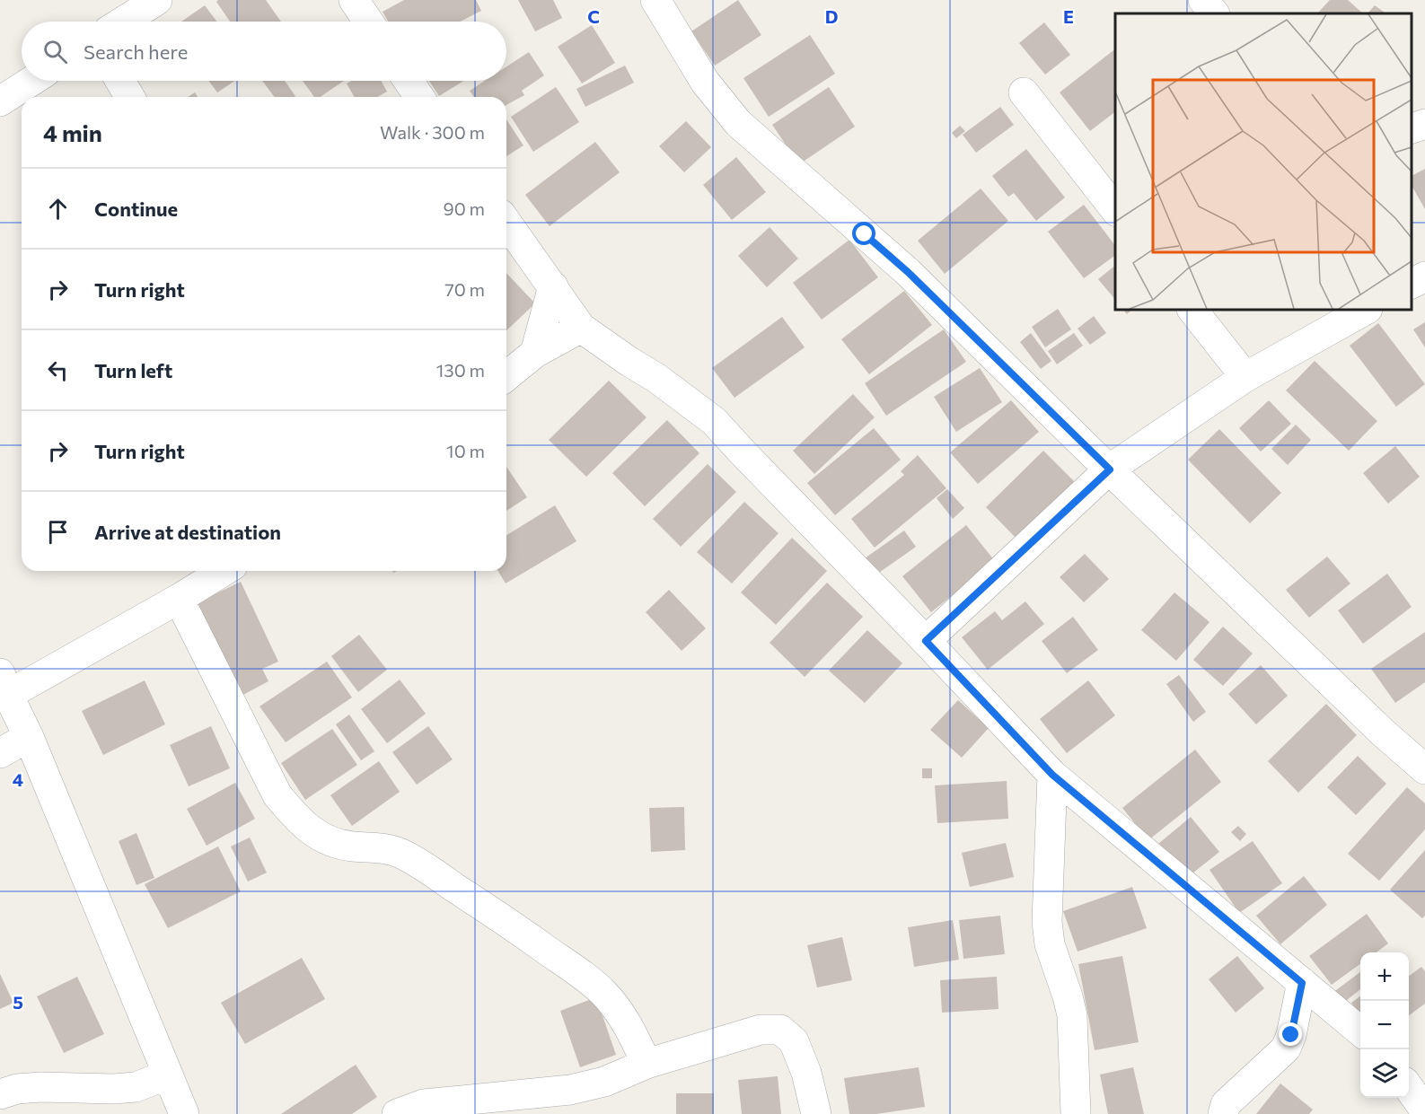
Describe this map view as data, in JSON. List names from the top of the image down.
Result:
{
  "page": {
    "search": "Search here",
    "heading": ["4 min", "Walk · 300 m"],
    "list": [
      ["Continue", "90 m"],
      ["Turn right", "70 m"],
      ["Turn left", "130 m"],
      ["Turn right", "10 m"],
      "Arrive at destination"
    ],
    "map_buttons": ["+", "−"]
  },
  "grid": {
    "columns": ["C", "D", "E"],
    "rows": ["4", "5"]
  }
}
